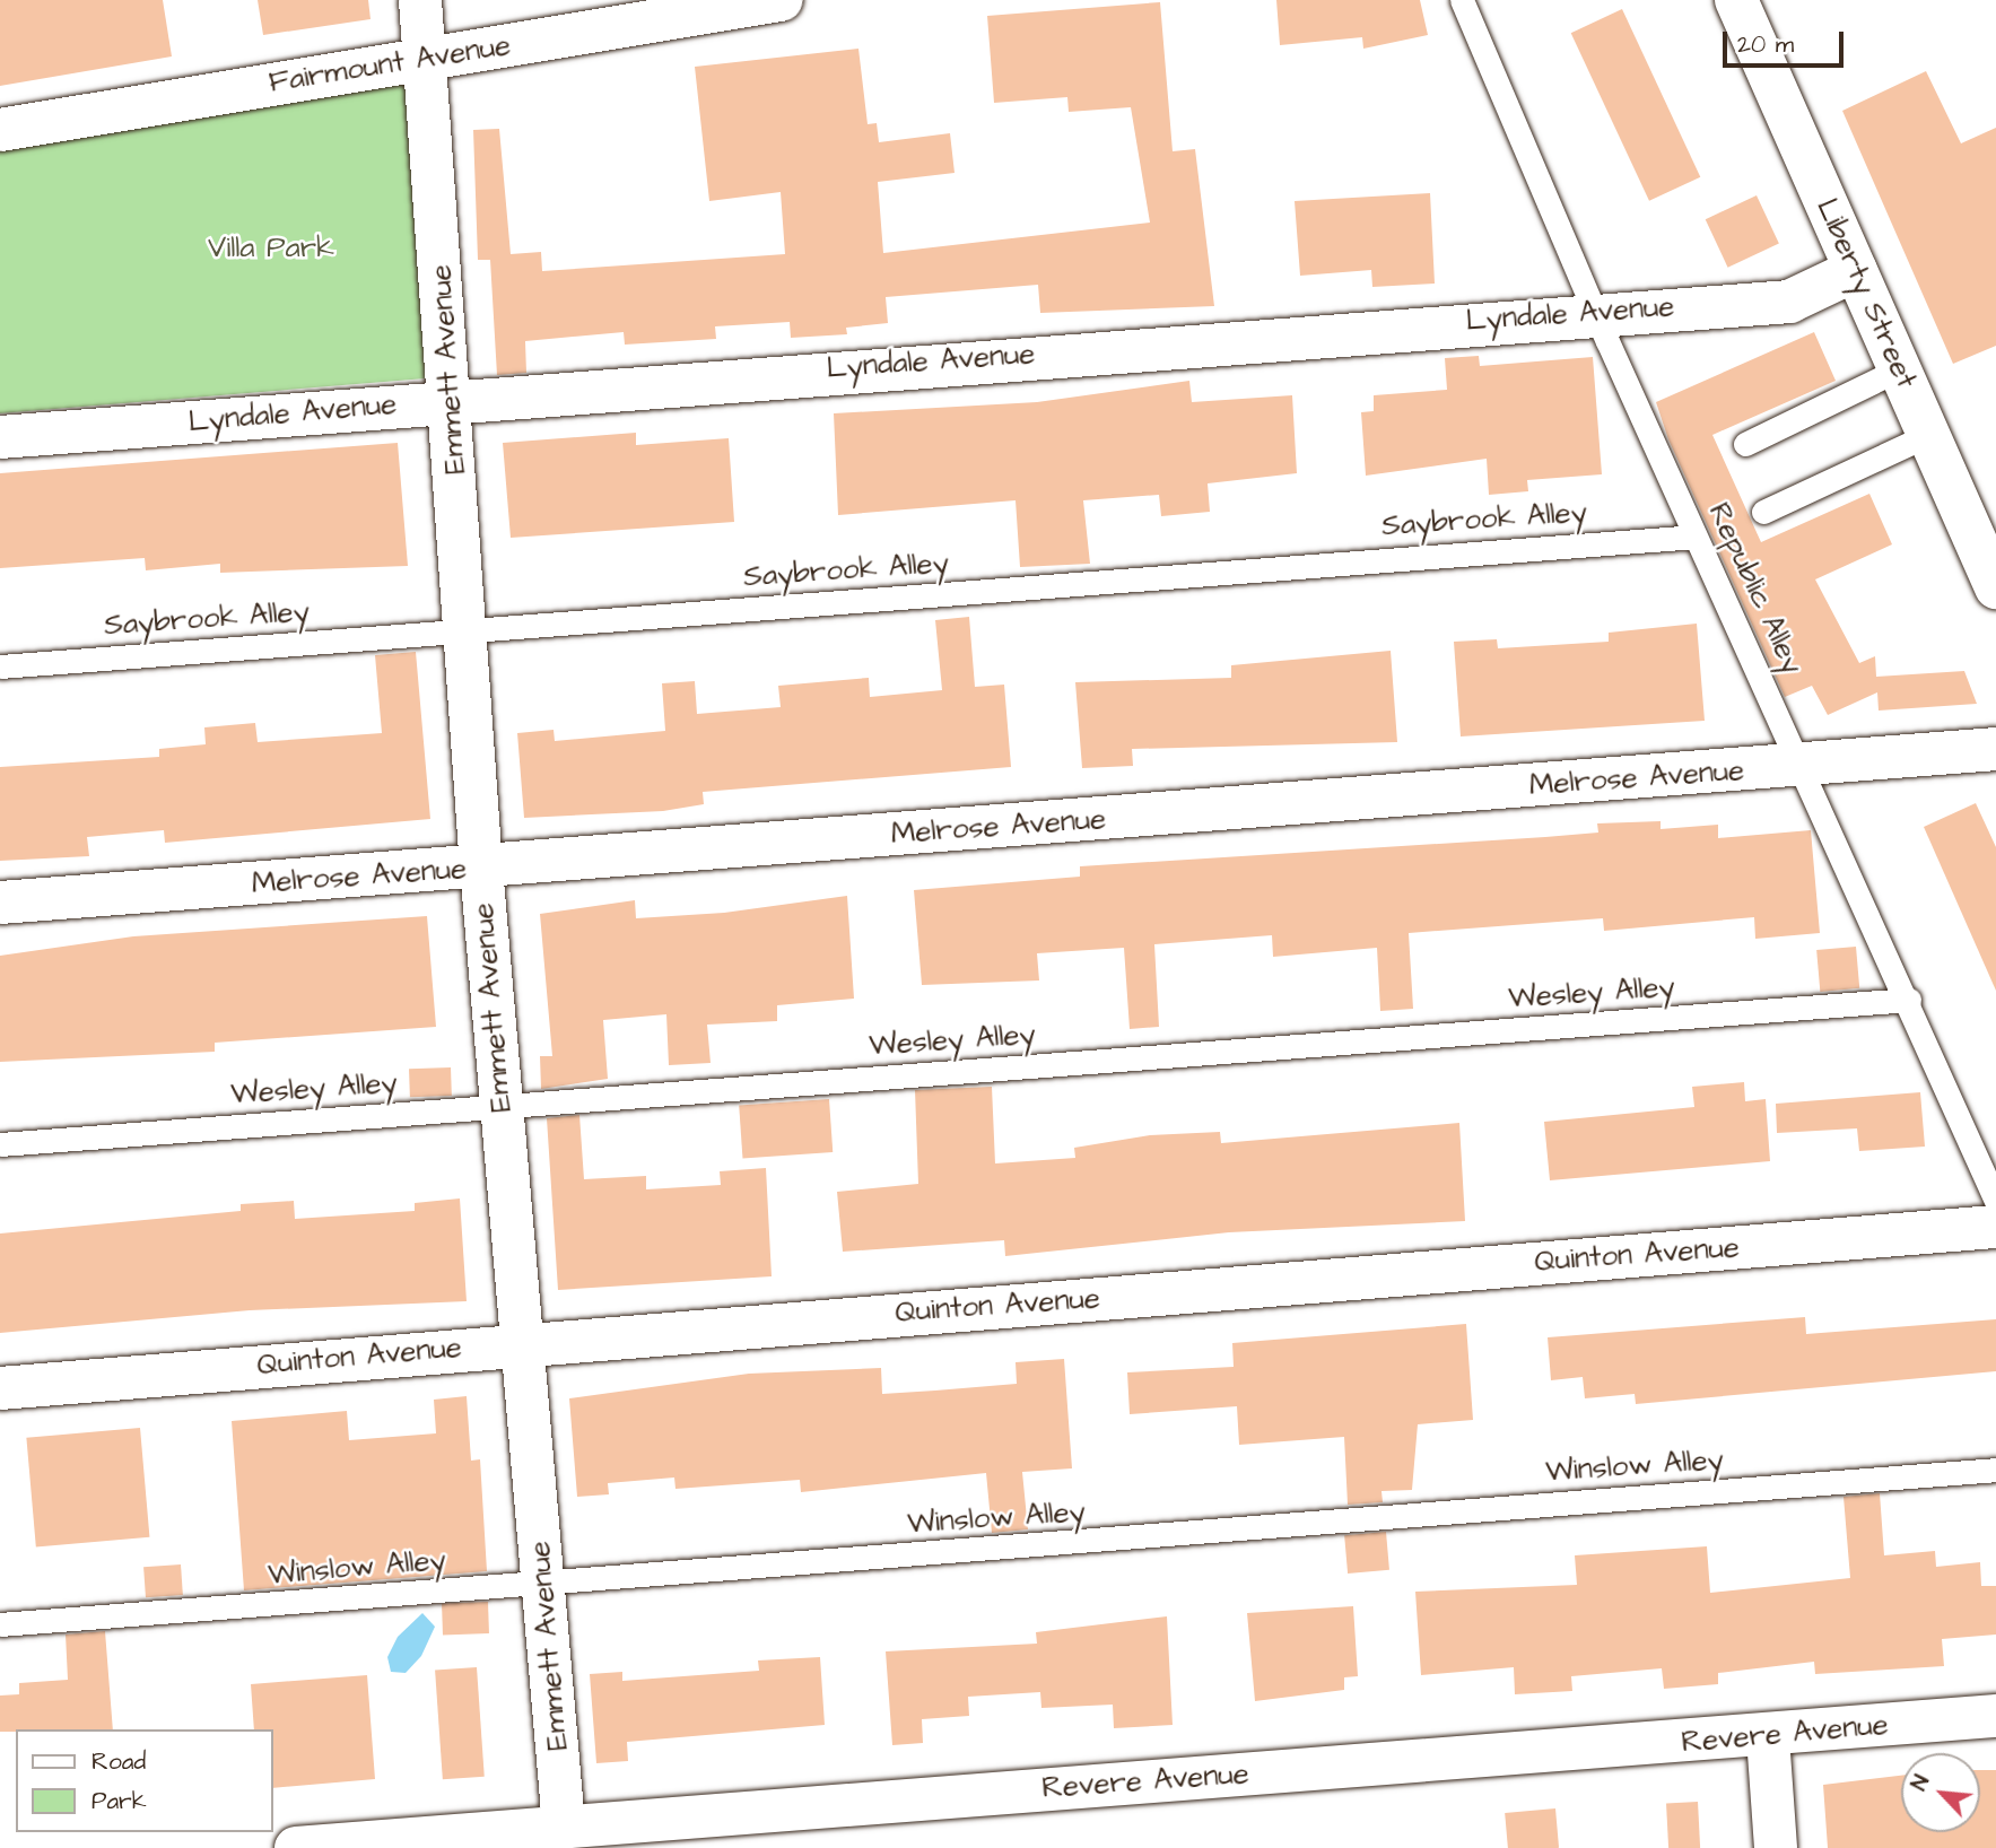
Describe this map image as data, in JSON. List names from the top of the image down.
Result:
{
  "streets": {
    "street": [
      "Fairmount Avenue",
      "Liberty Street",
      "Lyndale Avenue",
      "Emmett Avenue",
      "Melrose Avenue",
      "Quinton Avenue",
      "Revere Avenue"
    ],
    "lane": [
      "Saybrook Alley",
      "Republic Alley",
      "Wesley Alley",
      "Winslow Alley"
    ]
  },
  "crossings": [
    ["Fairmount Avenue", "Emmett Avenue"],
    ["Liberty Street", "Lyndale Avenue"],
    ["Lyndale Avenue", "Emmett Avenue"],
    ["Lyndale Avenue", "Republic Alley"],
    ["Emmett Avenue", "Saybrook Alley"],
    ["Emmett Avenue", "Melrose Avenue"],
    ["Emmett Avenue", "Wesley Alley"],
    ["Emmett Avenue", "Quinton Avenue"],
    ["Emmett Avenue", "Winslow Alley"],
    ["Emmett Avenue", "Revere Avenue"],
    ["Saybrook Alley", "Republic Alley"],
    ["Republic Alley", "Melrose Avenue"],
    ["Republic Alley", "Wesley Alley"]
  ],
  "parks": ["Villa Park"],
  "legend": ["Road", "Park"],
  "scale_bar": "20 m",
  "north": "top left"
}
